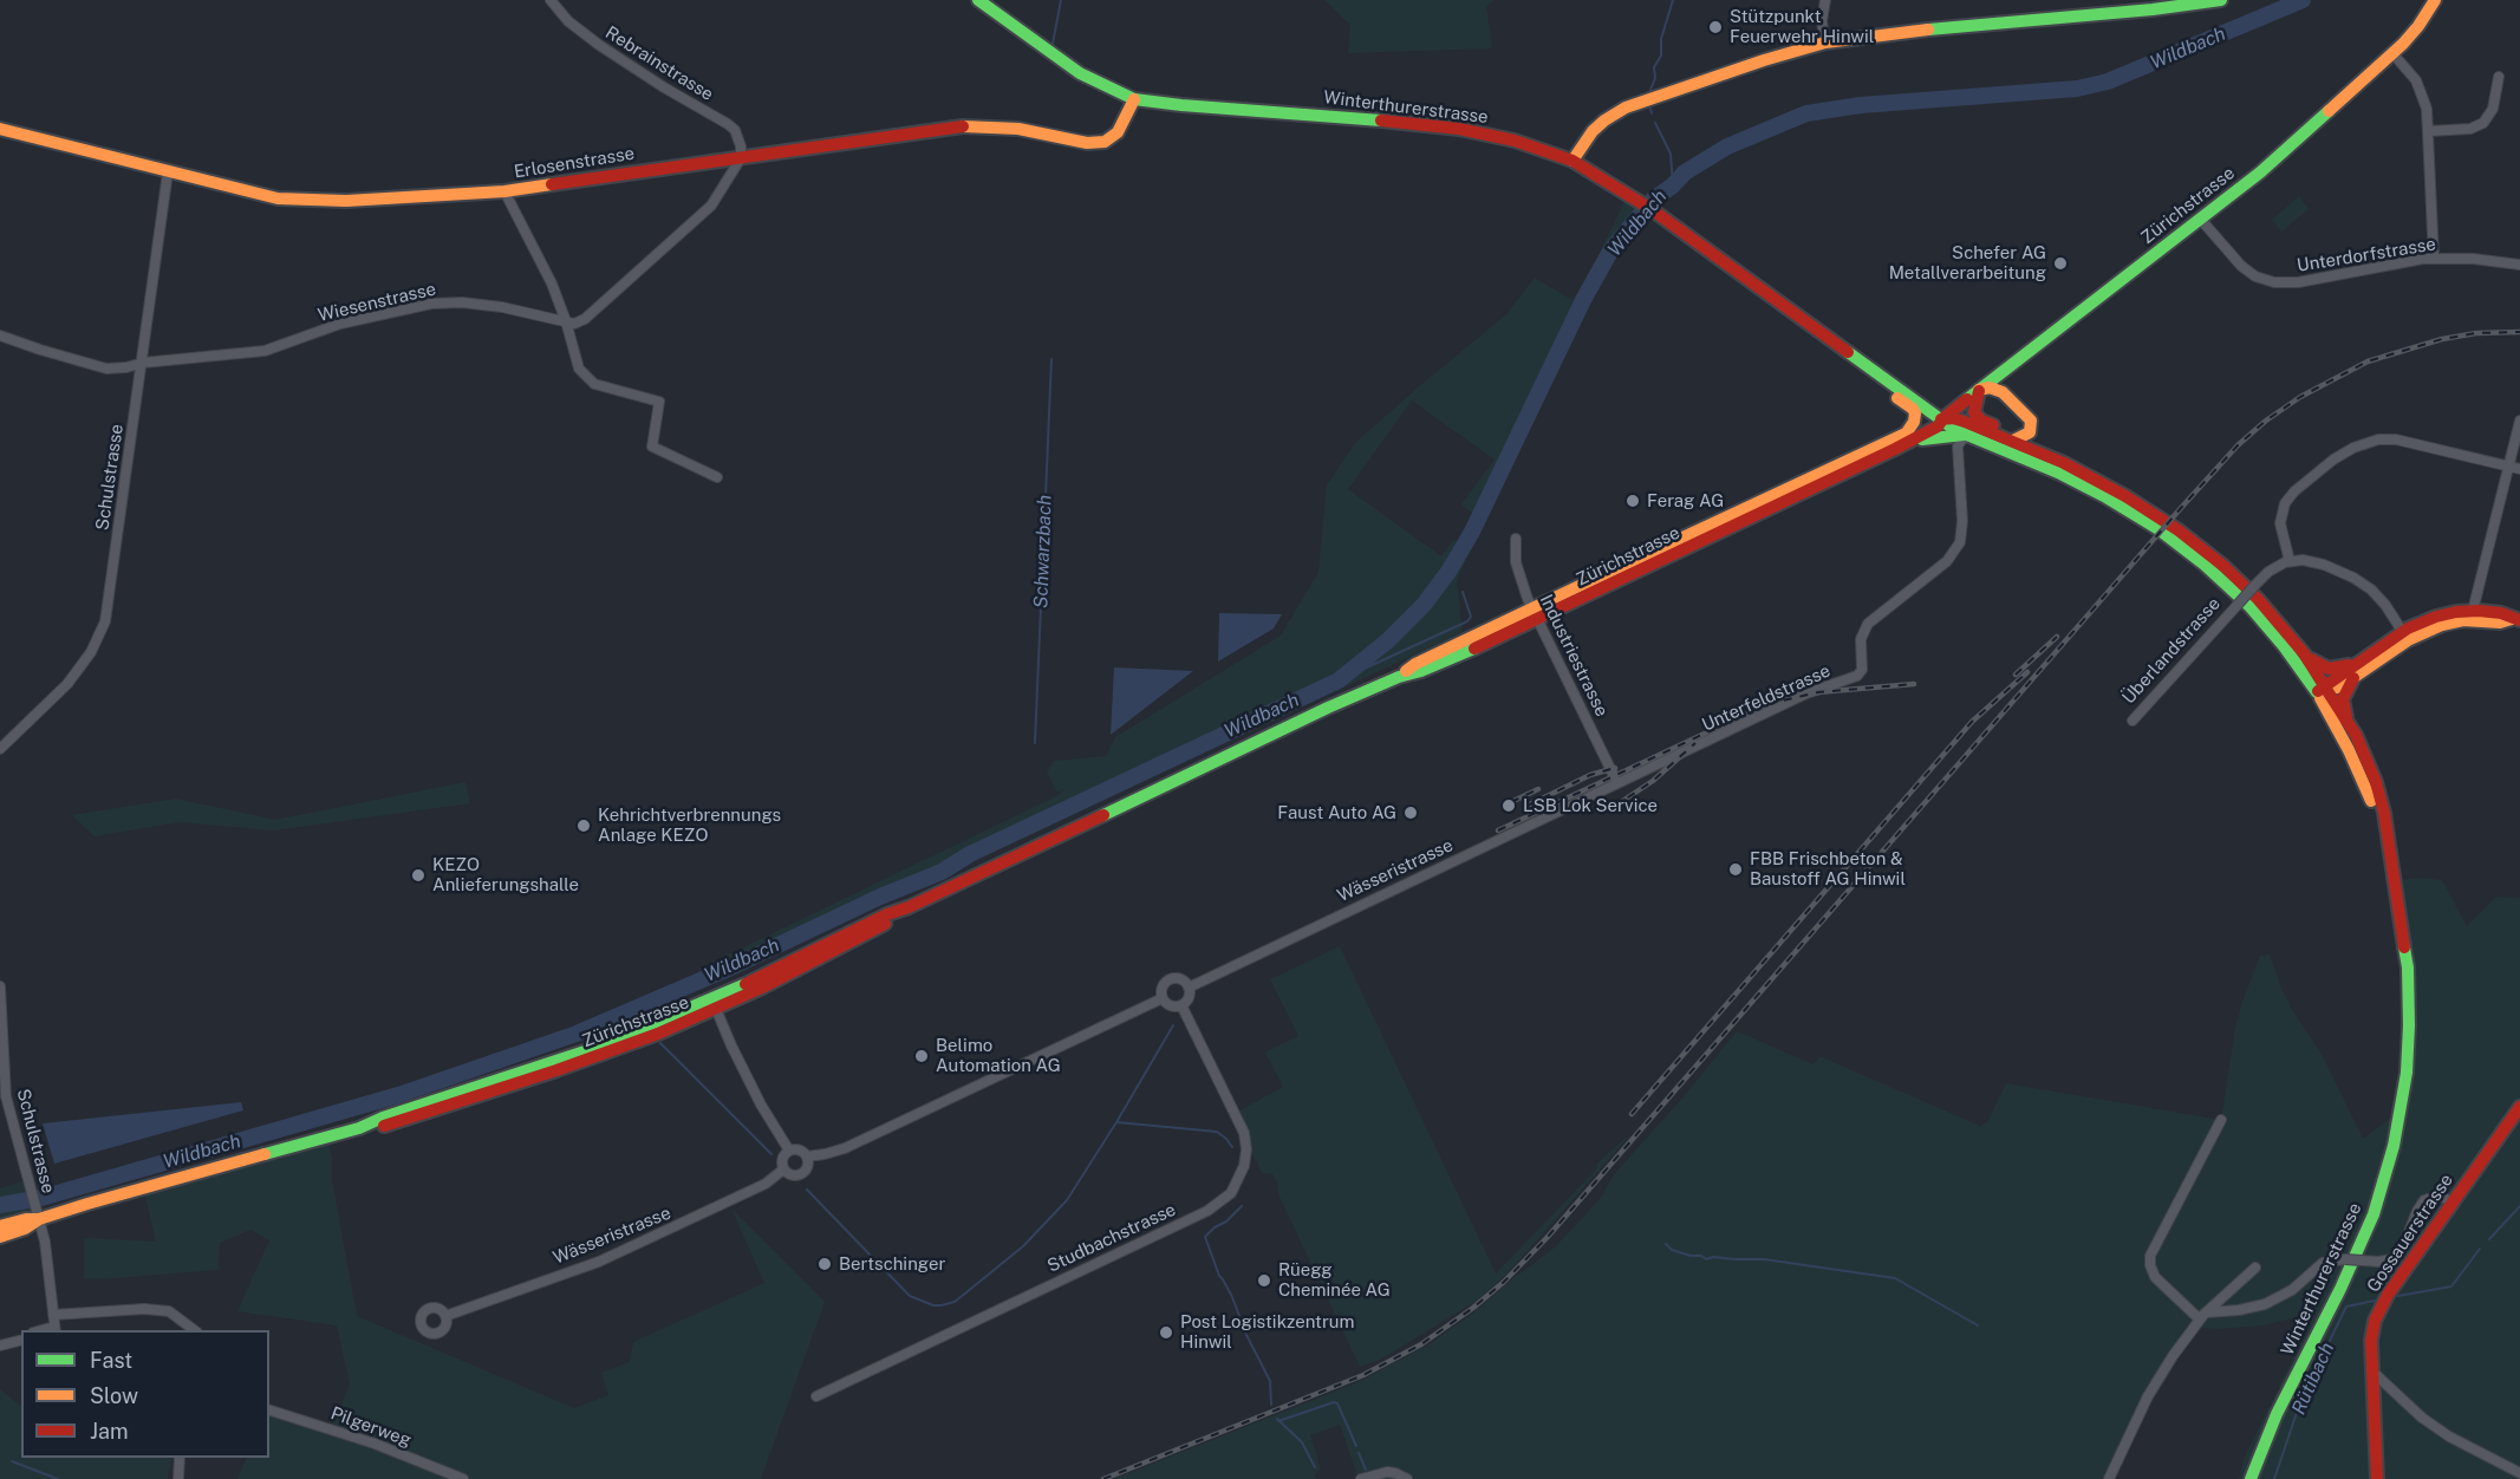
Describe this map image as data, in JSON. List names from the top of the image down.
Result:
{
  "streets": {
    "main road": [
      "Winterthurerstrasse",
      "Erlosenstrasse",
      "Zürichstrasse",
      "Gossauerstrasse"
    ],
    "street": [
      "Rebrainstrasse",
      "Unterdorfstrasse",
      "Wiesenstrasse",
      "Schulstrasse",
      "Überlandstrasse",
      "Industriestrasse",
      "Unterfeldstrasse",
      "Wässeristrasse",
      "Studbachstrasse",
      "Pilgerweg"
    ]
  },
  "crossings": [
    ["Rebrainstrasse", "Erlosenstrasse"],
    ["Winterthurerstrasse", "Erlosenstrasse"],
    ["Winterthurerstrasse", "Zürichstrasse"],
    ["Winterthurerstrasse", "Unterfeldstrasse"],
    ["Erlosenstrasse", "Schulstrasse"],
    ["Zürichstrasse", "Unterdorfstrasse"],
    ["Zürichstrasse", "Schulstrasse"],
    ["Zürichstrasse", "Industriestrasse"],
    ["Wiesenstrasse", "Schulstrasse"],
    ["Industriestrasse", "Unterfeldstrasse"],
    ["Industriestrasse", "Wässeristrasse"],
    ["Unterfeldstrasse", "Wässeristrasse"],
    ["Wässeristrasse", "Studbachstrasse"]
  ],
  "water": ["Wildbach", "Schwarzbach", "Rütibach"],
  "places": [
    "Stützpunkt Feuerwehr Hinwil",
    "Schefer AG Metallverarbeitung",
    "Ferag AG",
    "LSB Lok Service",
    "Faust Auto AG",
    "Kehrichtverbrennungs Anlage KEZO",
    "FBB Frischbeton & Baustoff AG Hinwil",
    "KEZO Anlieferungshalle",
    "Belimo Automation AG",
    "Bertschinger",
    "Rüegg Cheminée AG",
    "Post Logistikzentrum Hinwil"
  ],
  "legend": ["Fast", "Slow", "Jam"]
}
